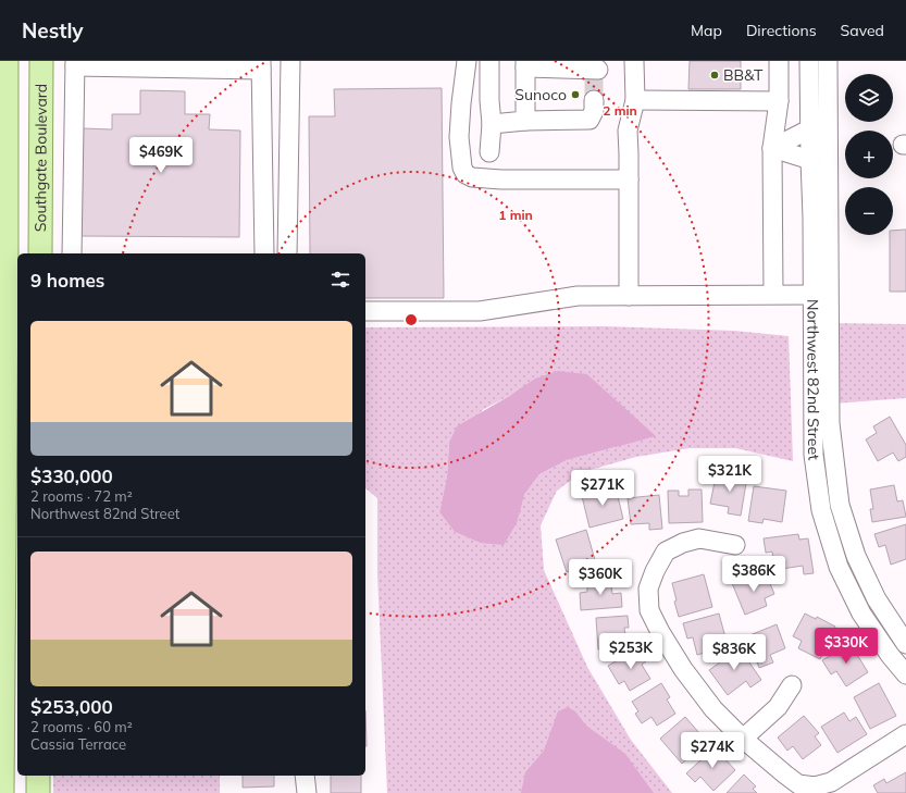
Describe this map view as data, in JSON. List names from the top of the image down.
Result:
{
  "streets": {
    "main road": ["Southgate Boulevard"],
    "street": ["Northwest 82nd Street"]
  },
  "places": ["BB&T", "Sunoco"],
  "page": {
    "header": "Nestly",
    "nav": ["Map", "Directions", "Saved"],
    "map_buttons": ["+", "−"],
    "price": [
      "$469K",
      "$321K",
      "$271K",
      "$386K",
      "$360K",
      "$330K",
      "$253K",
      "$836K",
      "$274K"
    ],
    "heading": "9 homes",
    "list": [
      {
        "name": "$330,000",
        "note": "2 rooms · 72 m² · Northwest 82nd Street"
      },
      {
        "name": "$253,000",
        "note": "2 rooms · 60 m² · Cassia Terrace"
      }
    ]
  },
  "rings": ["2 min", "1 min"]
}
